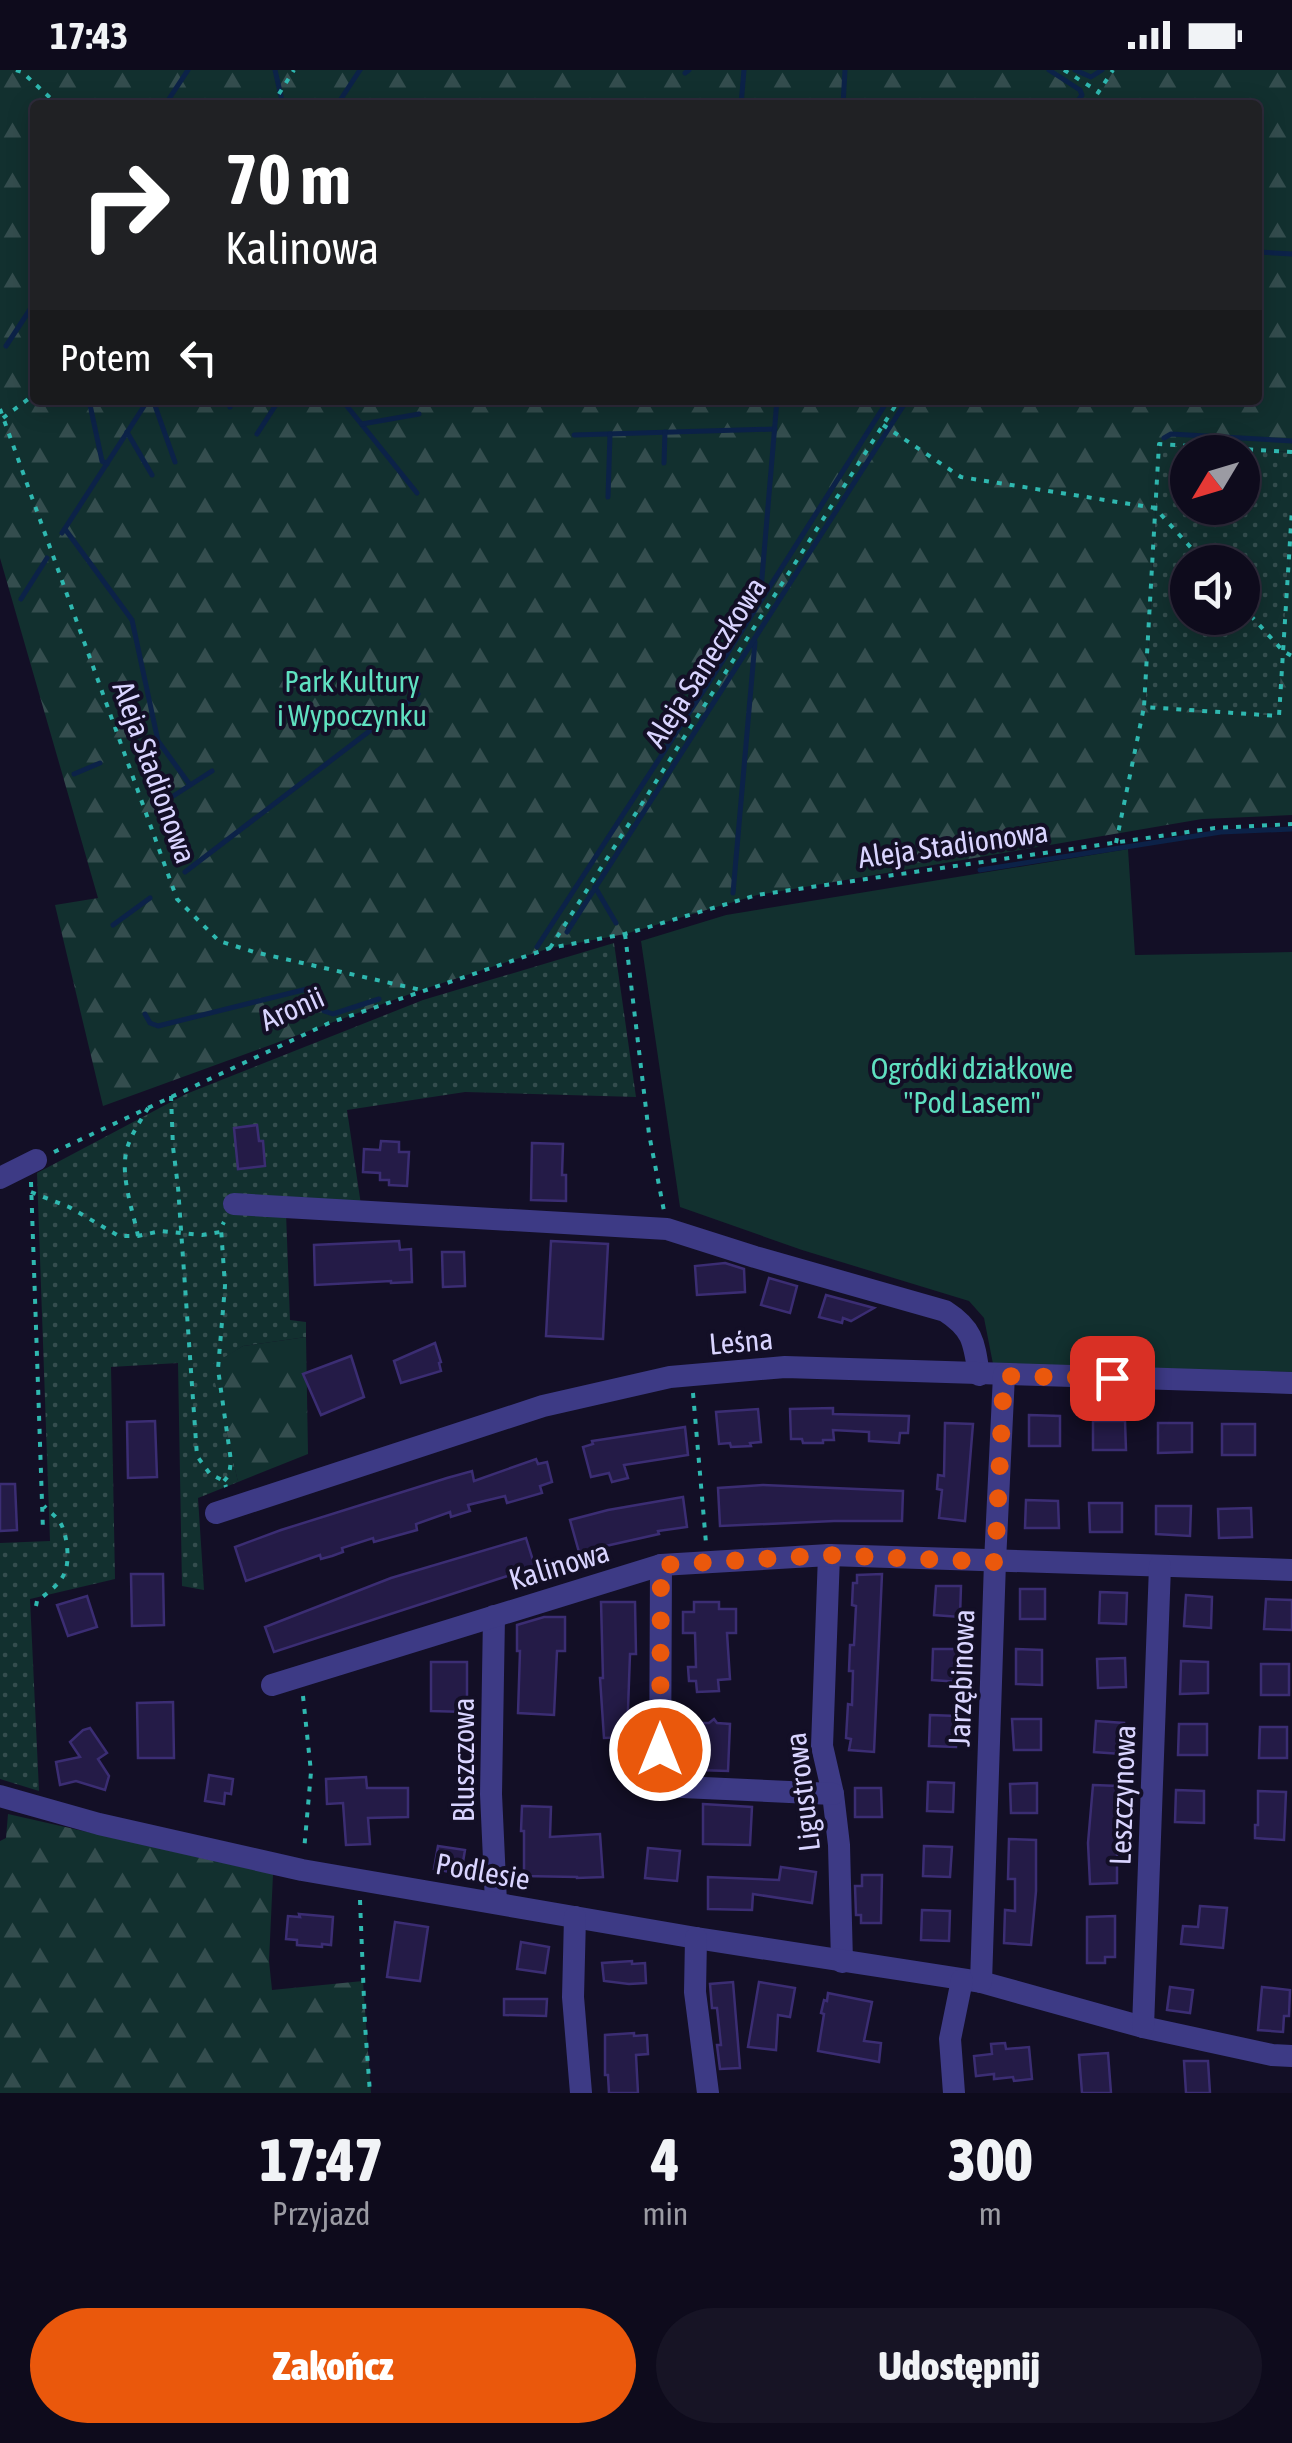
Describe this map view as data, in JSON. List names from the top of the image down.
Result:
{
  "streets": {
    "street": [
      "Leśna",
      "Kalinowa",
      "Jarzębinowa",
      "Bluszczowa",
      "Ligustrowa",
      "Leszczynowa",
      "Podlesie"
    ],
    "path": ["Aleja Saneczkowa", "Aleja Stadionowa", "Aronii"]
  },
  "crossings": [
    ["Aleja Saneczkowa", "Aronii"],
    ["Aleja Stadionowa", "Aronii"],
    ["Leśna", "Jarzębinowa"],
    ["Kalinowa", "Jarzębinowa"],
    ["Kalinowa", "Bluszczowa"],
    ["Kalinowa", "Ligustrowa"],
    ["Kalinowa", "Leszczynowa"],
    ["Jarzębinowa", "Podlesie"],
    ["Bluszczowa", "Podlesie"],
    ["Ligustrowa", "Podlesie"],
    ["Leszczynowa", "Podlesie"]
  ],
  "parks": ["Park Kultury i Wypoczynku", "Ogródki działkowe \"Pod Lasem\""],
  "north": "bottom left",
  "page": {
    "status": "17:43",
    "turn": ["70 m", "Kalinowa"],
    "then": "Potem",
    "eta": [
      "17:47",
      "Przyjazd",
      "4",
      "min",
      "300",
      "m"
    ],
    "buttons": ["Zakończ", "Udostępnij"]
  }
}
